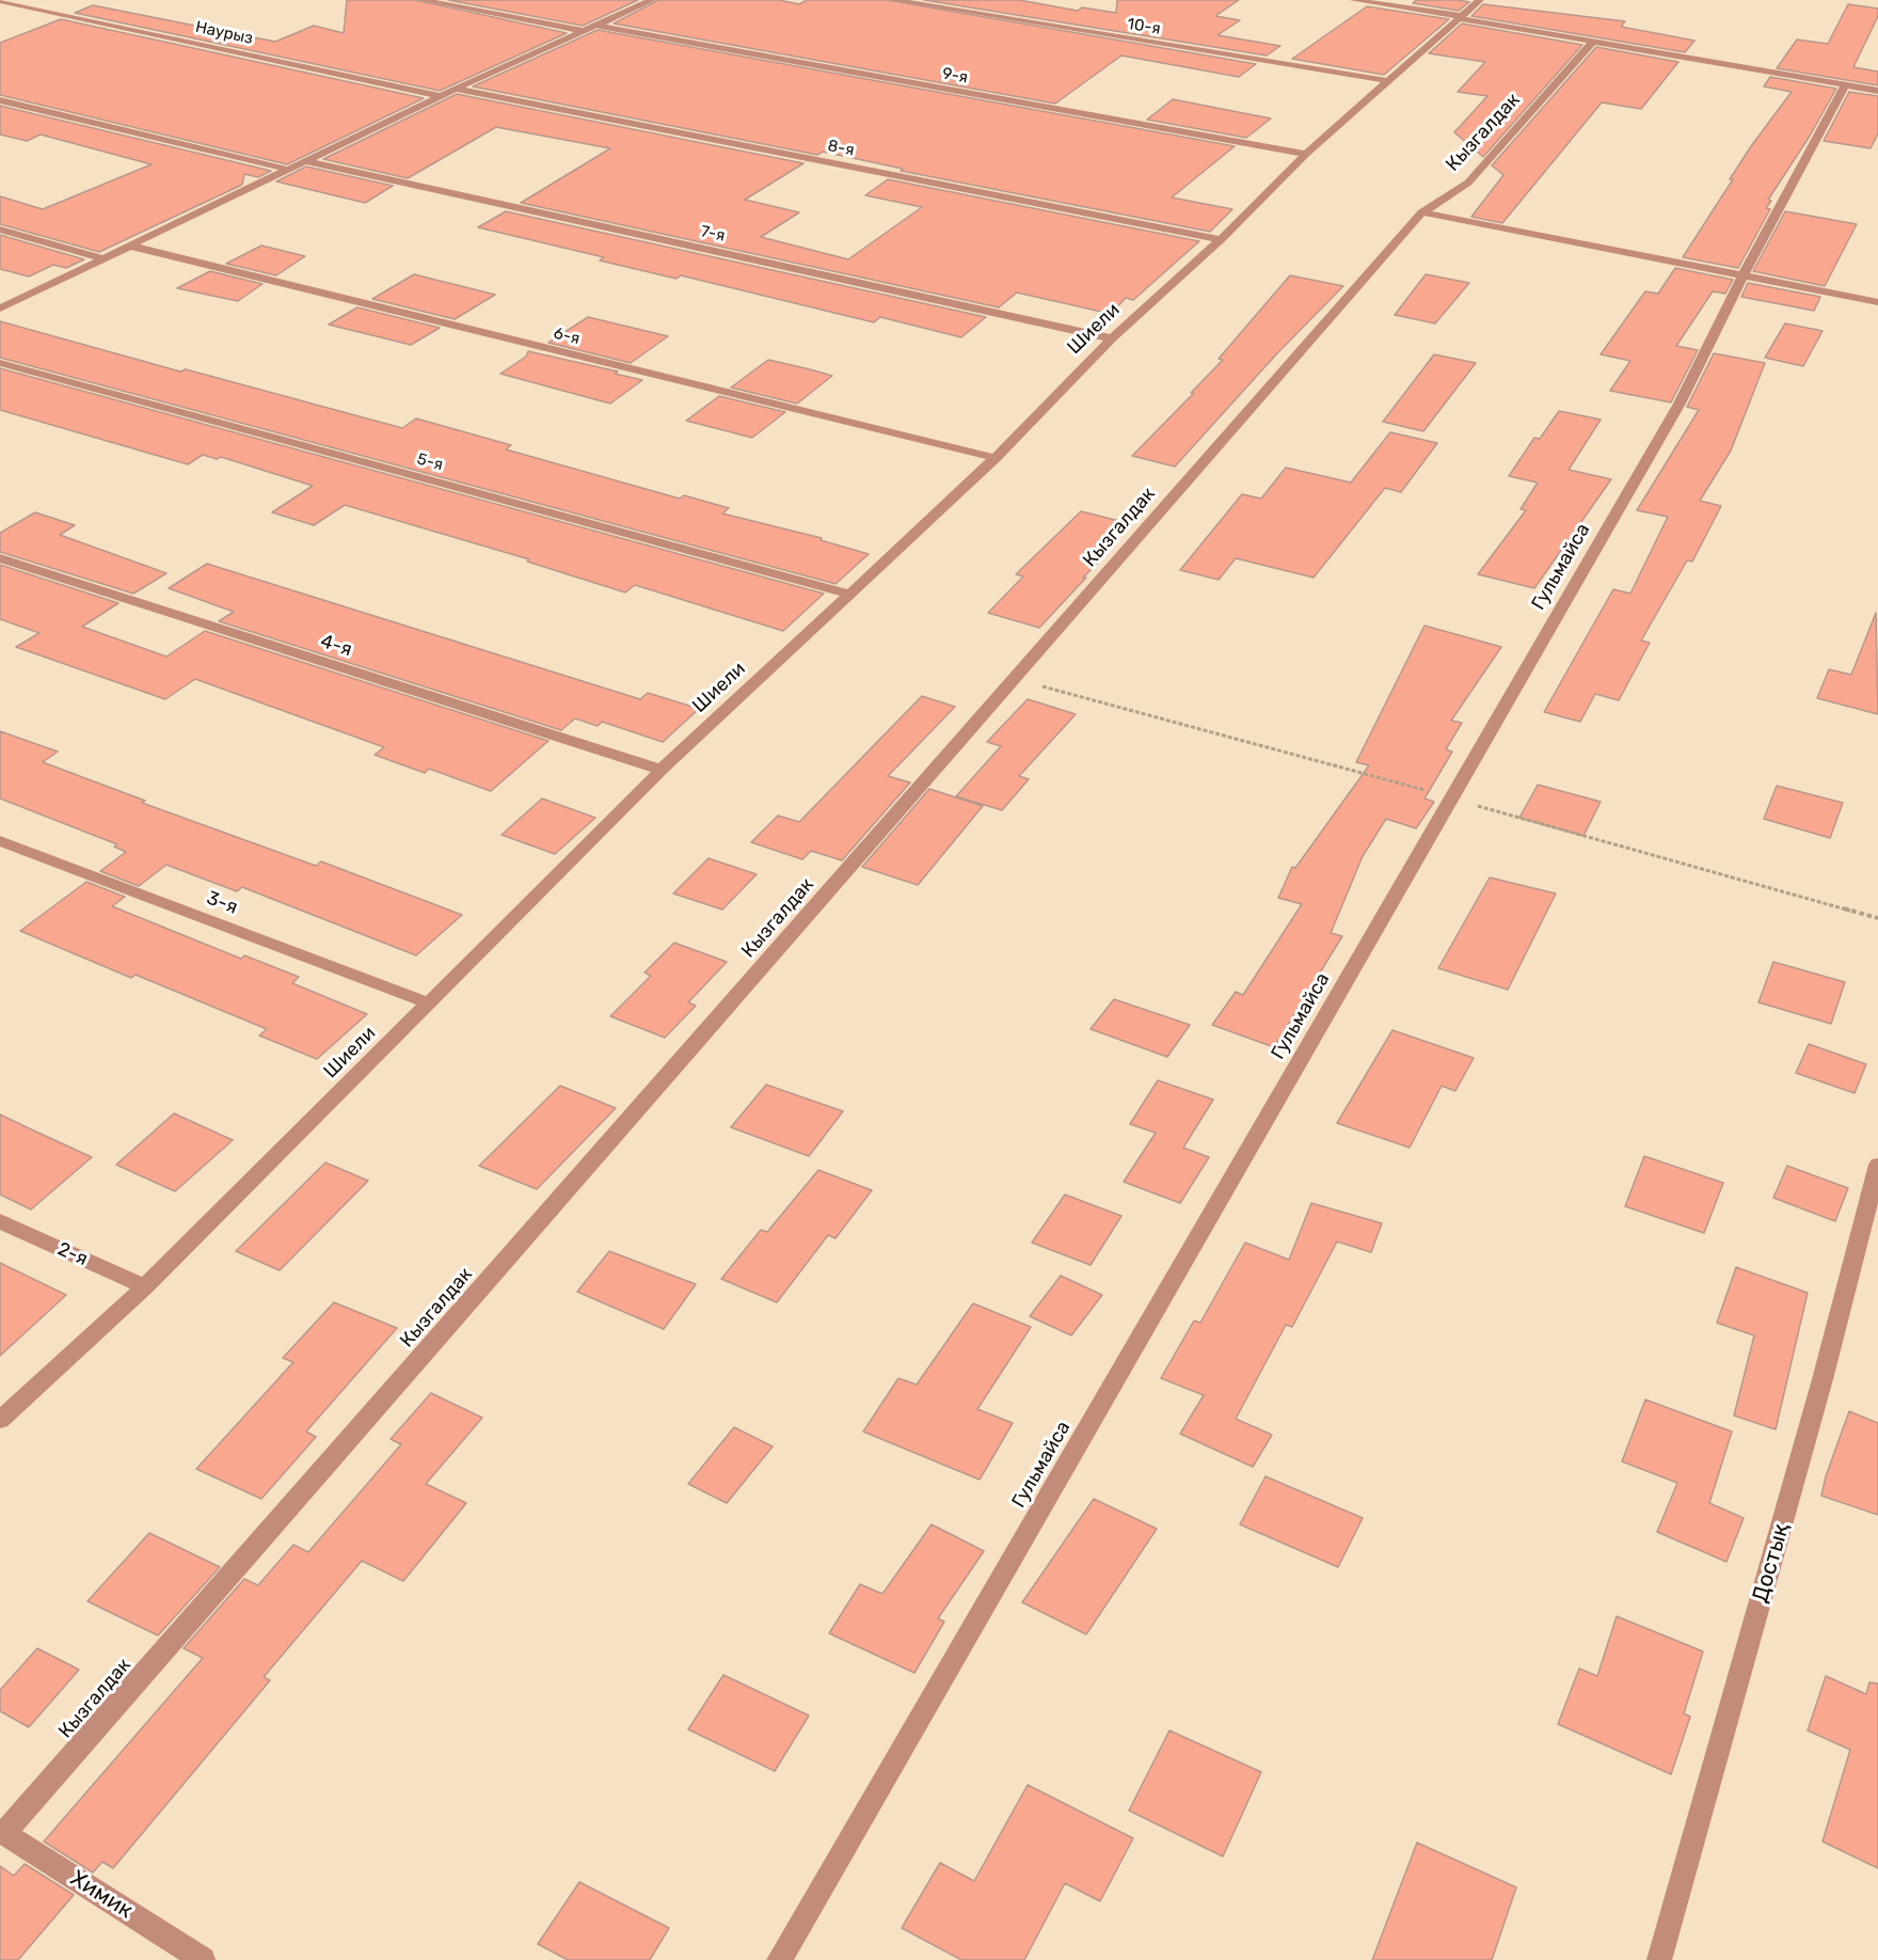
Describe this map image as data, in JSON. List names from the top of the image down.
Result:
{
  "streets": {
    "street": [
      "10-я",
      "Наурыз",
      "9-я",
      "Кызгалдак",
      "8-я",
      "7-я",
      "Шиели",
      "6-я",
      "5-я",
      "Гульмайса",
      "4-я",
      "3-я",
      "2-я",
      "Достық",
      "Химик"
    ]
  },
  "crossings": [
    ["10-я", "Шиели"],
    ["9-я", "Шиели"],
    ["Кызгалдак", "Химик"],
    ["8-я", "Шиели"],
    ["7-я", "Шиели"],
    ["Шиели", "6-я"],
    ["Шиели", "5-я"],
    ["Шиели", "4-я"],
    ["Шиели", "3-я"],
    ["Шиели", "2-я"]
  ]
}
